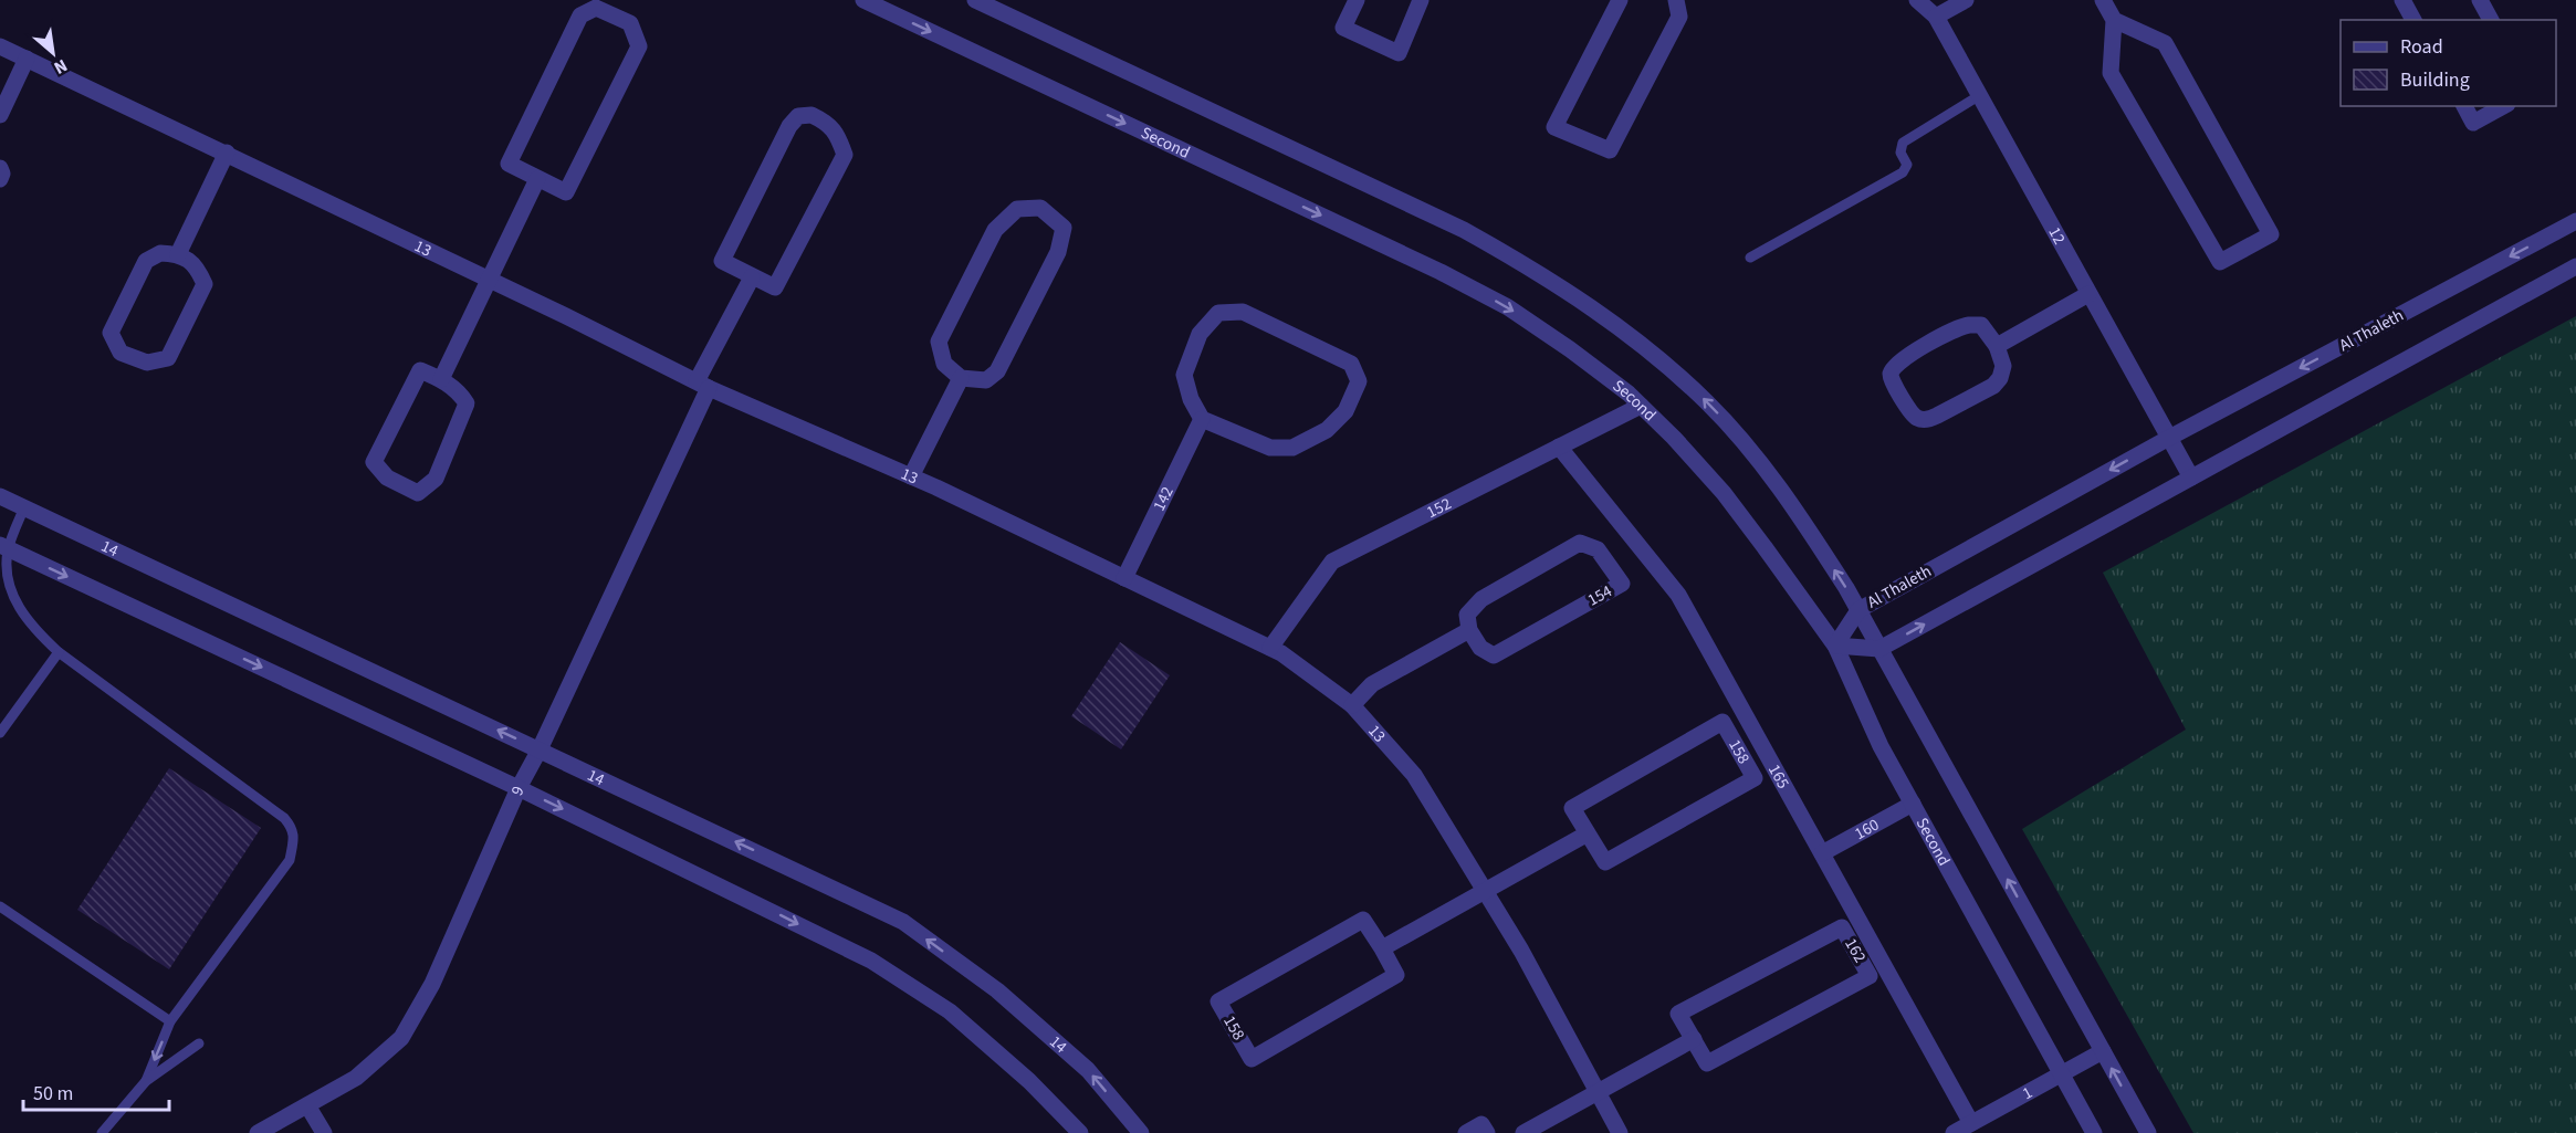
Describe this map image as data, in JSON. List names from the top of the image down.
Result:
{
  "streets": {
    "street": [
      "Second",
      "12",
      "13",
      "Al Thaleth",
      "142",
      "152",
      "14",
      "154",
      "158",
      "165",
      "9",
      "160",
      "162",
      "1"
    ]
  },
  "crossings": [
    ["Second", "Al Thaleth"],
    ["Second", "152"],
    ["Second", "160"],
    ["Second", "1"],
    ["12", "Al Thaleth"],
    ["13", "142"],
    ["13", "152"],
    ["13", "9"],
    ["152", "165"],
    ["14", "9"],
    ["165", "160"],
    ["165", "1"]
  ],
  "legend": ["Road", "Building"],
  "scale_bar": "50 m",
  "north": "bottom right"
}
